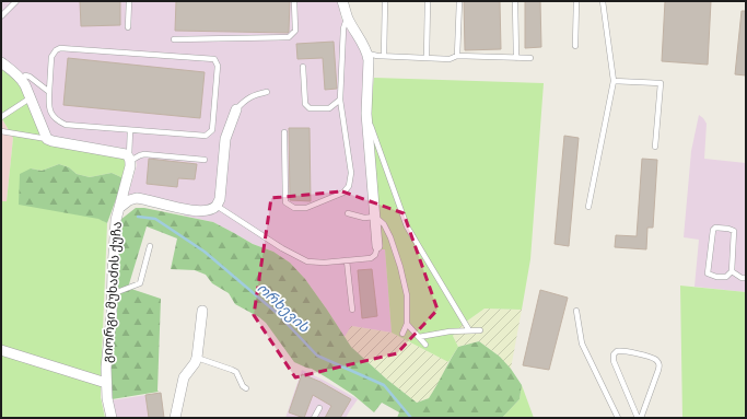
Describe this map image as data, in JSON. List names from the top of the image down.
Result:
{
  "streets": {
    "street": ["გიორგი მუხაძის ქუჩა"]
  },
  "water": ["ორხევის"]
}
